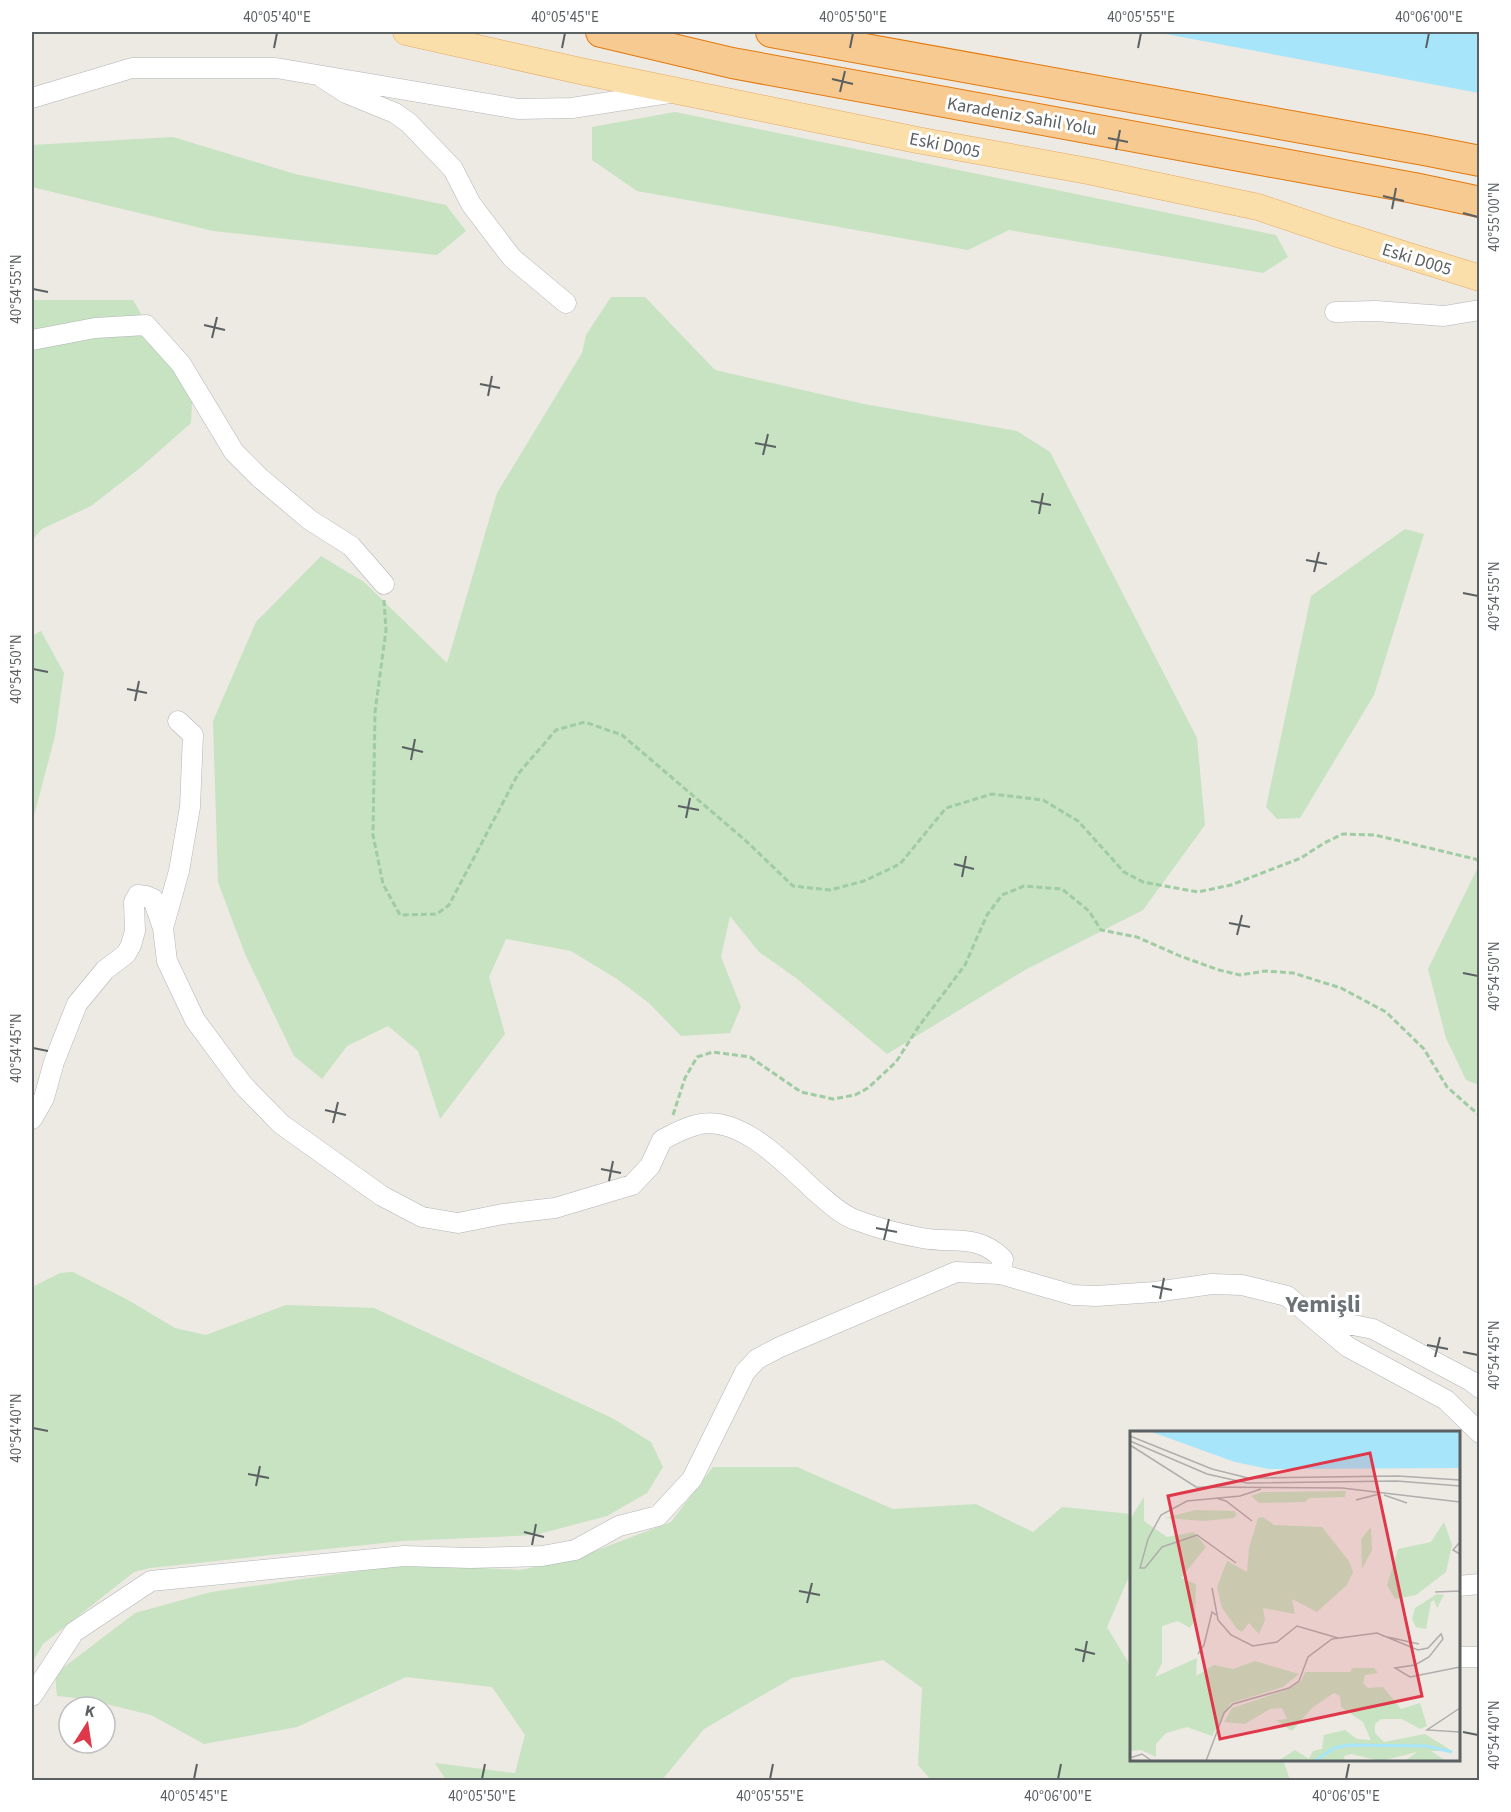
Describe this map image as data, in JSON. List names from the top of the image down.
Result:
{
  "streets": {
    "highway": ["Karadeniz Sahil Yolu"],
    "main road": ["Eski D005"]
  },
  "districts": ["Yemişli"],
  "north": "top",
  "coordinates": [
    "40°05'40\"E",
    "40°05'45\"E",
    "40°05'50\"E",
    "40°05'55\"E",
    "40°06'00\"E",
    "40°55'00\"N",
    "40°54'55\"N",
    "40°54'50\"N",
    "40°54'45\"N",
    "40°54'40\"N",
    "40°06'05\"E"
  ]
}
